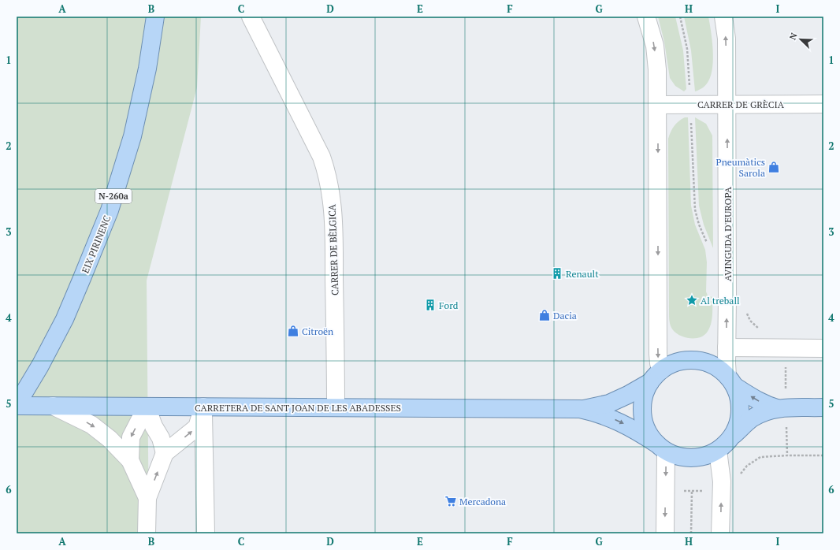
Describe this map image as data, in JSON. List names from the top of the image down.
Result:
{
  "streets": {
    "main road": ["N-260a", "EIX PIRINENC", "CARRETERA DE SANT JOAN DE LES ABADESSES"],
    "street": ["CARRER DE GRÈCIA", "AVINGUDA D'EUROPA", "CARRER DE BÈLGICA"]
  },
  "crossings": [
    ["CARRER DE GRÈCIA", "AVINGUDA D'EUROPA"],
    ["AVINGUDA D'EUROPA", "CARRETERA DE SANT JOAN DE LES ABADESSES"],
    ["EIX PIRINENC", "CARRETERA DE SANT JOAN DE LES ABADESSES"],
    ["CARRER DE BÈLGICA", "CARRETERA DE SANT JOAN DE LES ABADESSES"]
  ],
  "places": {
    "shop": ["Pneumàtics Sarola", "Dacia", "Citroën"],
    "building": ["Renault", "Ford"],
    "place": ["Al treball"],
    "supermarket": ["Mercadona"]
  },
  "north": "top left",
  "grid": {
    "columns": [
      "A",
      "B",
      "C",
      "D",
      "E",
      "F",
      "G",
      "H",
      "I"
    ],
    "rows": [
      "1",
      "2",
      "3",
      "4",
      "5",
      "6"
    ]
  }
}
